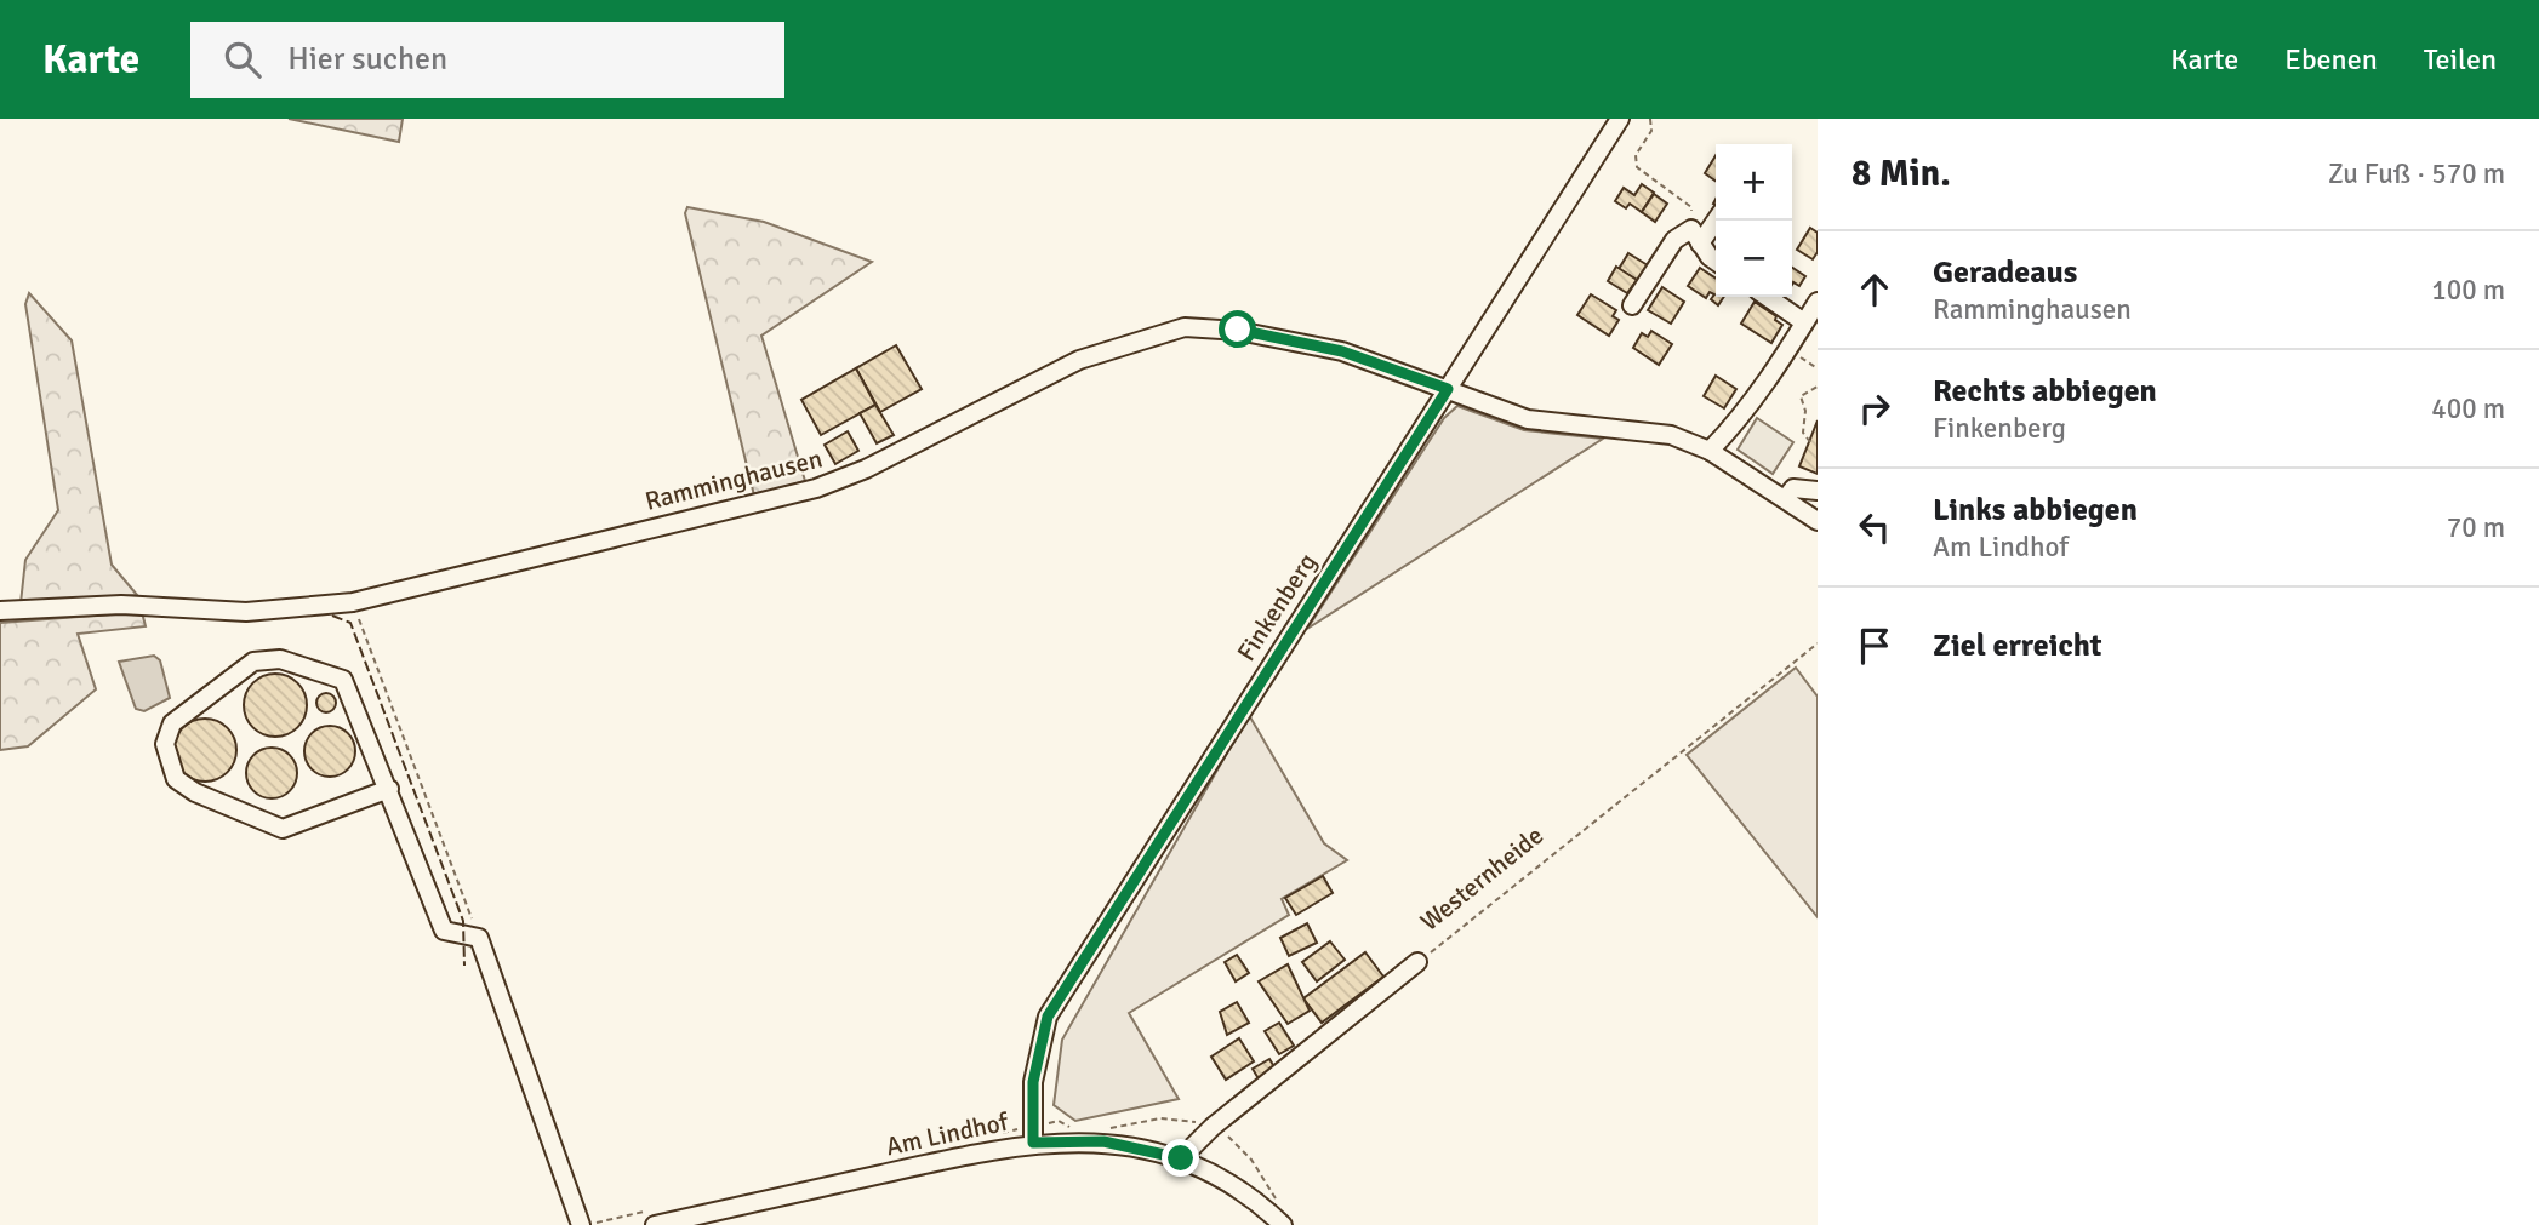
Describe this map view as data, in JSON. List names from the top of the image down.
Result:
{
  "streets": {
    "street": [
      "Ramminghausen",
      "Finkenberg",
      "Westernheide",
      "Am Lindhof"
    ]
  },
  "crossings": [
    ["Ramminghausen", "Finkenberg"],
    ["Finkenberg", "Am Lindhof"],
    ["Westernheide", "Am Lindhof"]
  ],
  "page": {
    "header": "Karte",
    "search": "Hier suchen",
    "nav": ["Karte", "Ebenen", "Teilen"],
    "heading": ["8 Min.", "Zu Fuß · 570 m"],
    "map_buttons": ["+", "−"],
    "list": [
      ["Geradeaus", "Ramminghausen", "100 m"],
      ["Rechts abbiegen", "Finkenberg", "400 m"],
      ["Links abbiegen", "Am Lindhof", "70 m"],
      "Ziel erreicht"
    ]
  }
}
